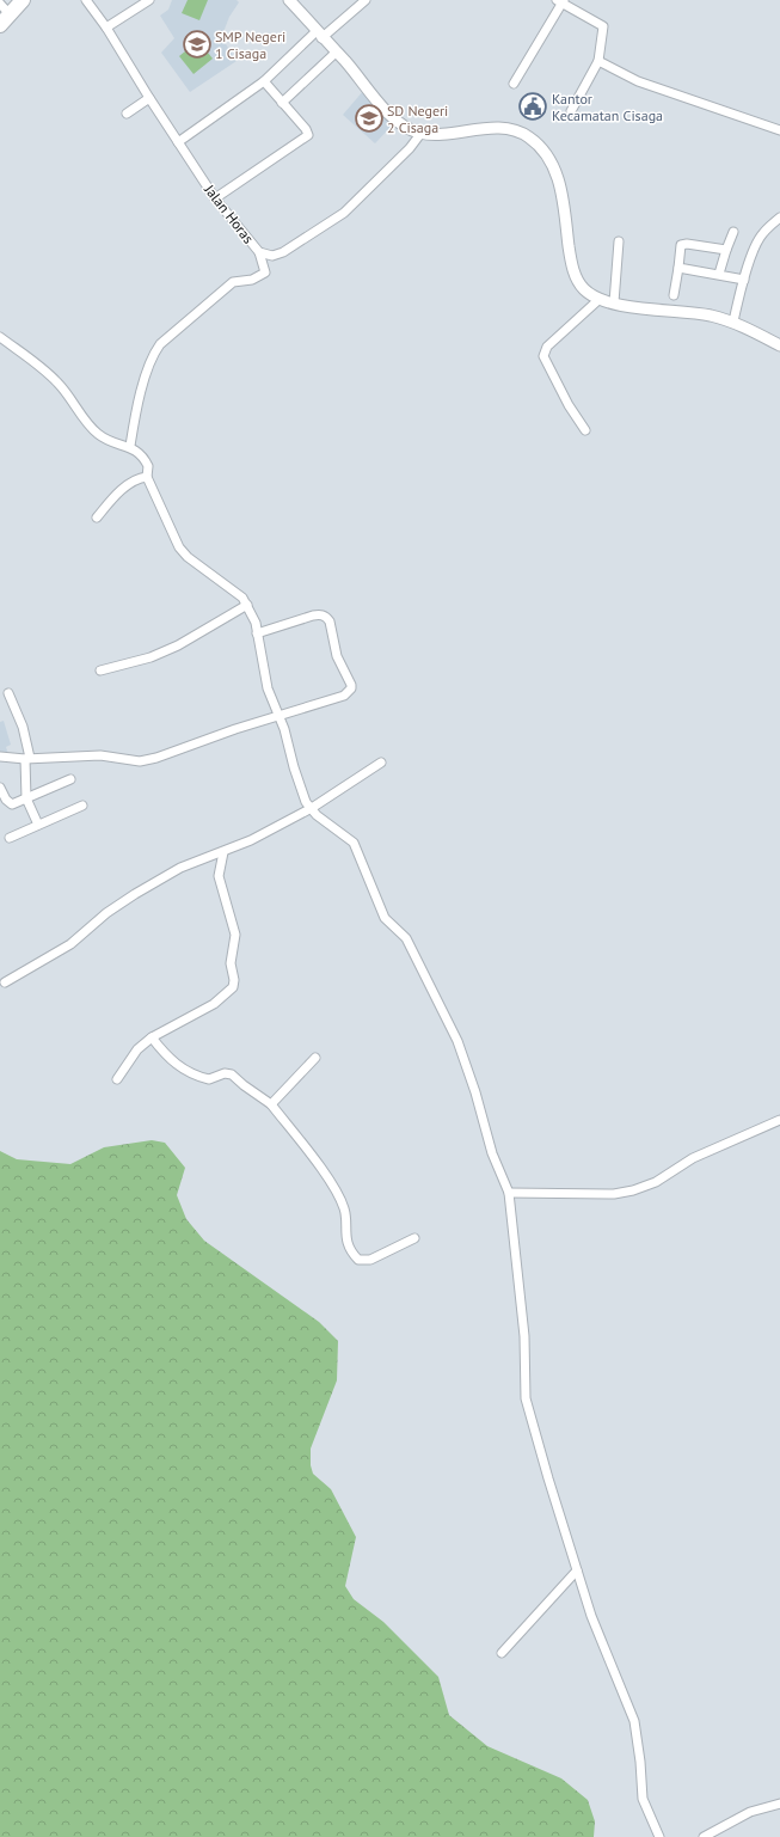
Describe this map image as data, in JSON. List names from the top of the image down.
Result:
{
  "streets": {
    "street": ["Jalan Horas"]
  },
  "places": {
    "school or university": ["SMP Negeri 1 Cisaga", "SD Negeri 2 Cisaga"],
    "public building": ["Kantor Kecamatan Cisaga"]
  }
}
